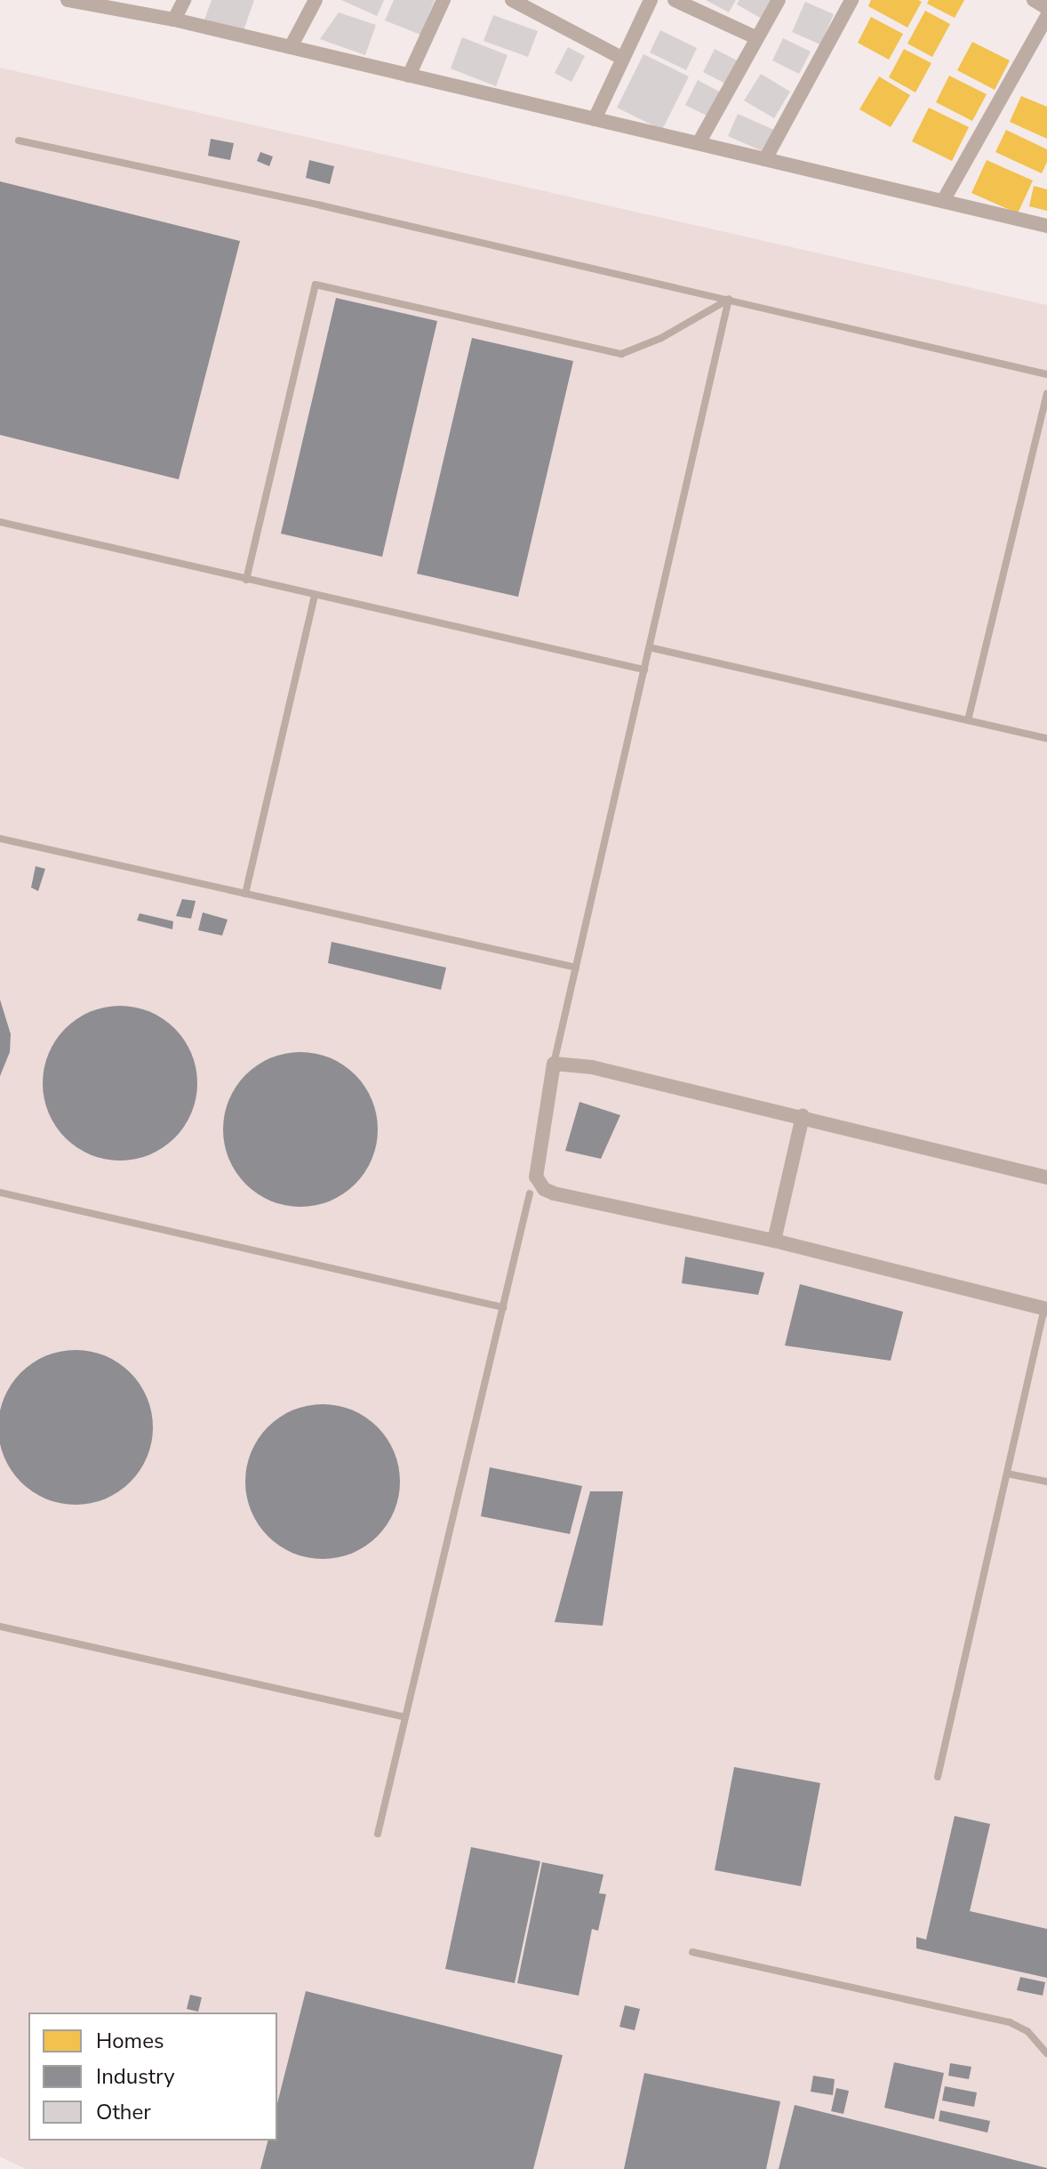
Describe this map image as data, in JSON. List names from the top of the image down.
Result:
{
  "legend": ["Homes", "Industry", "Other"]
}
